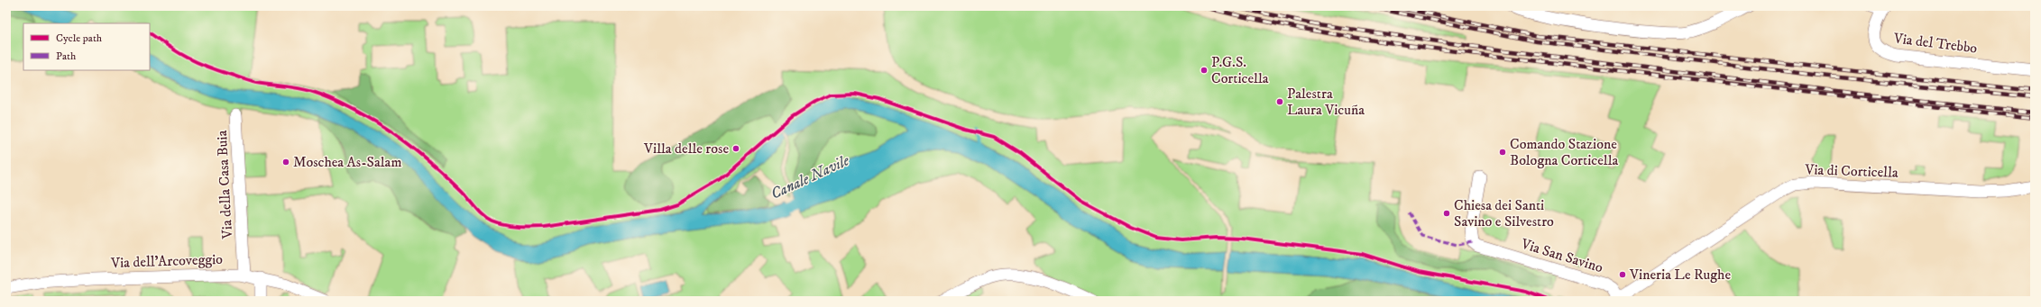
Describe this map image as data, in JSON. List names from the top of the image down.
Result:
{
  "streets": {
    "street": [
      "Via del Trebbo",
      "Via di Corticella",
      "Via della Casa Buia",
      "Via San Savino",
      "Via dell'Arcoveggio"
    ]
  },
  "crossings": [
    ["Via di Corticella", "Via San Savino"],
    ["Via della Casa Buia", "Via dell'Arcoveggio"]
  ],
  "water": ["Canale Navile"],
  "places": [
    "P.G.S. Corticella",
    "Palestra Laura Vicuña",
    "Villa delle rose",
    "Comando Stazione Bologna Corticella",
    "Moschea As-Salam",
    "Chiesa dei Santi Savino e Silvestro",
    "Vineria Le Rughe"
  ],
  "legend": ["Cycle path", "Path"]
}
